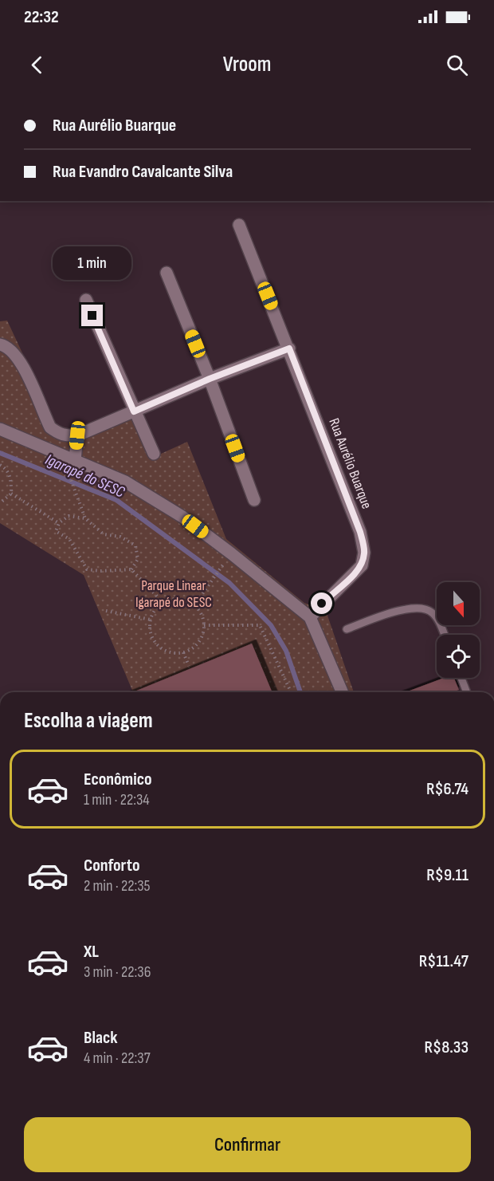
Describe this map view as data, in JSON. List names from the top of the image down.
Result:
{
  "streets": {
    "street": ["Rua Aurélio Buarque"]
  },
  "water": ["Igarapé do SESC"],
  "parks": ["Parque Linear Igarapé do SESC"],
  "north": "bottom",
  "page": {
    "status": "22:32",
    "header": "Vroom",
    "banner": ["Rua Aurélio Buarque", "Rua Evandro Cavalcante Silva"],
    "bubble": "1 min",
    "heading": "Escolha a viagem",
    "list": [
      {
        "name": "Econômico",
        "note": "1 min · 22:34",
        "value": "R$6.74"
      },
      {
        "name": "Conforto",
        "note": "2 min · 22:35",
        "value": "R$9.11"
      },
      {
        "name": "XL",
        "note": "3 min · 22:36",
        "value": "R$11.47"
      },
      {
        "name": "Black",
        "note": "4 min · 22:37",
        "value": "R$8.33"
      }
    ],
    "buttons": "Confirmar"
  }
}
